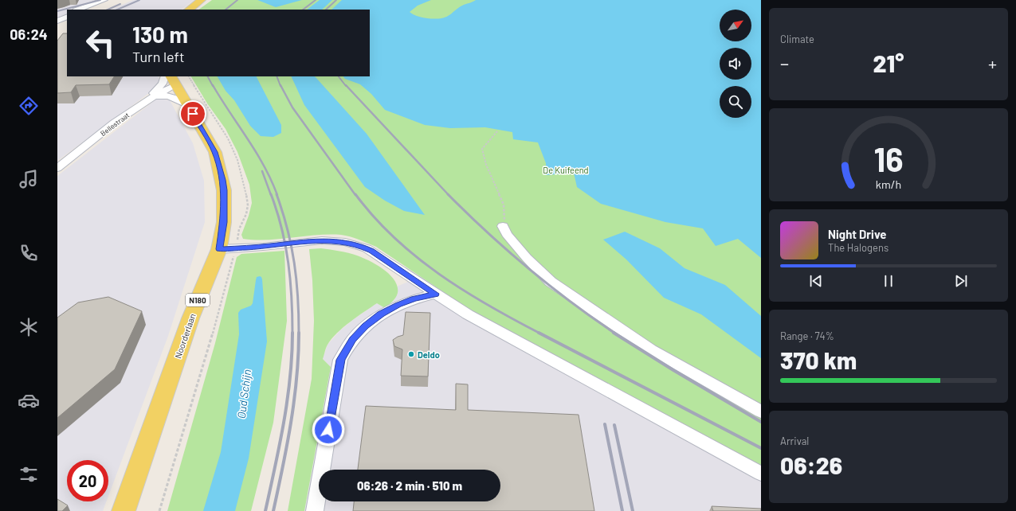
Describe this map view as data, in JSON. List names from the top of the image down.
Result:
{
  "streets": {
    "main road": ["N180", "Noorderlaan"],
    "street": ["Bellestraat"]
  },
  "crossings": [
    ["Bellestraat", "Noorderlaan"]
  ],
  "water": ["Oud Schijn"],
  "parks": ["De Kuifeend"],
  "places": ["Deldo"],
  "north": "top right",
  "page": {
    "tabs": "06:24",
    "tile": [
      "Climate",
      ["Range · 74%", "370 km"],
      ["Arrival", "06:26"]
    ],
    "turn": ["130 m", "Turn left"],
    "heat": ["−", "21°", "+"],
    "song": ["Night Drive", "The Halogens"],
    "limit": "20",
    "trip": "06:26 · 2 min · 510 m",
    "gauge": ["16", "km/h"]
  }
}
